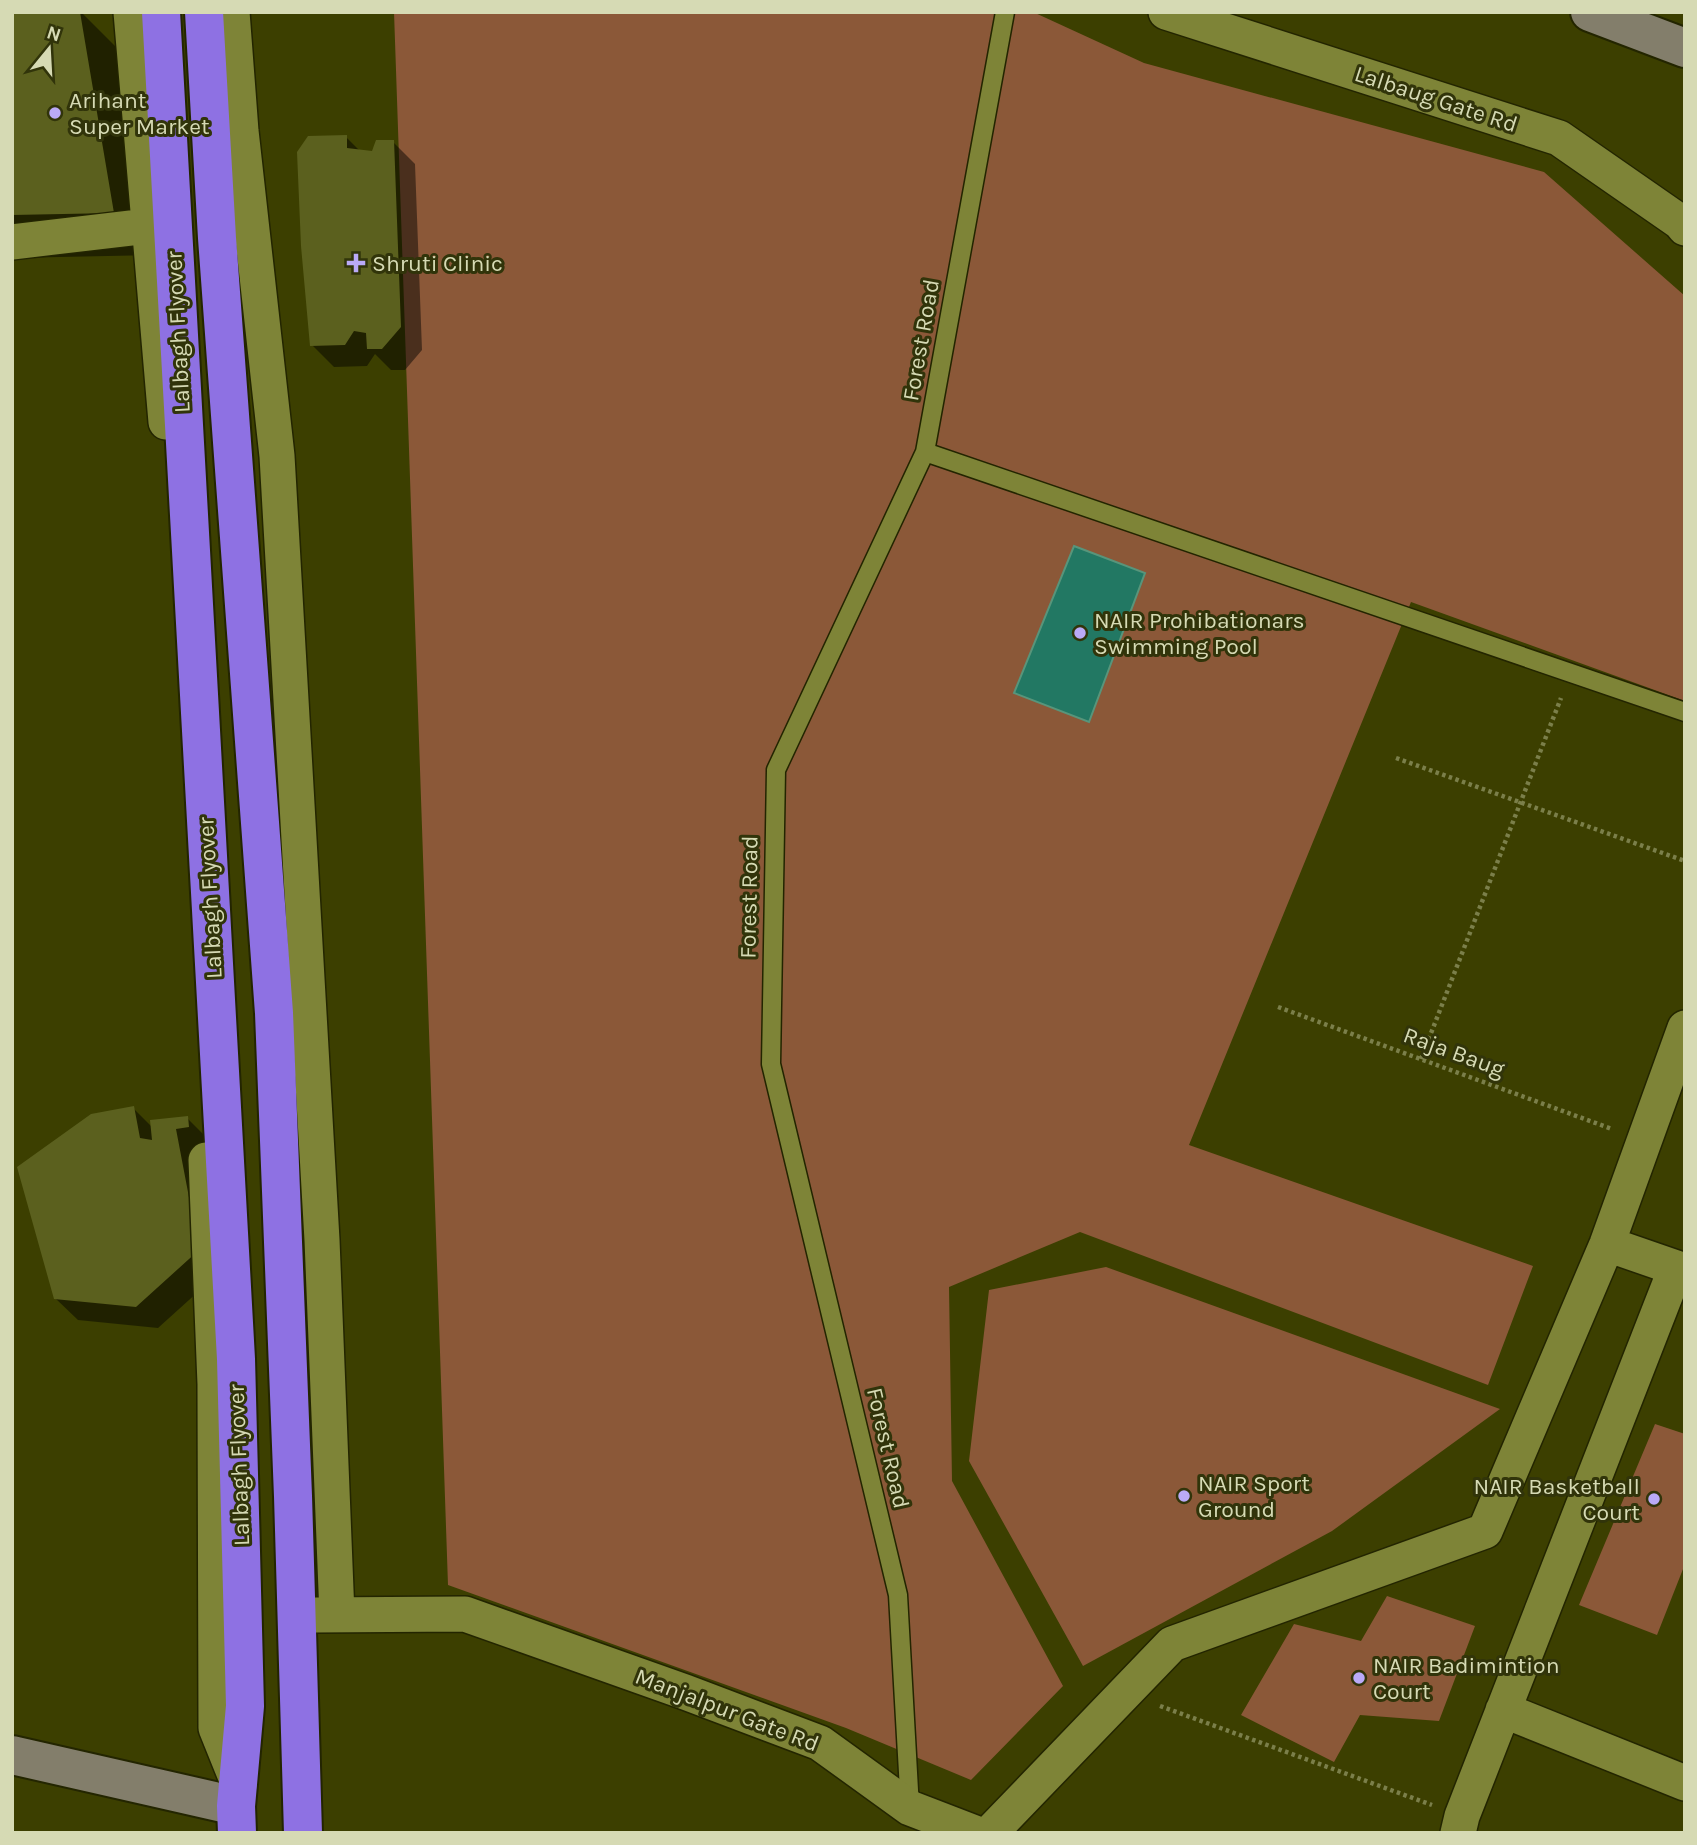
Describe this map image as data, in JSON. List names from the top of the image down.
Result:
{
  "streets": {
    "highway": ["Lalbagh Flyover"],
    "street": ["Lalbaug Gate Rd", "Manjalpur Gate Rd"],
    "lane": ["Forest Road"],
    "path": ["Raja Baug"]
  },
  "crossings": [
    ["Lalbagh Flyover", "Manjalpur Gate Rd"],
    ["Forest Road", "Manjalpur Gate Rd"]
  ],
  "places": {
    "other": [
      "Arihant Super Market",
      "NAIR Prohibationars Swimming Pool",
      "NAIR Sport Ground",
      "NAIR Basketball Court",
      "NAIR Badimintion Court"
    ],
    "health": ["Shruti Clinic"]
  },
  "north": "top"
}
